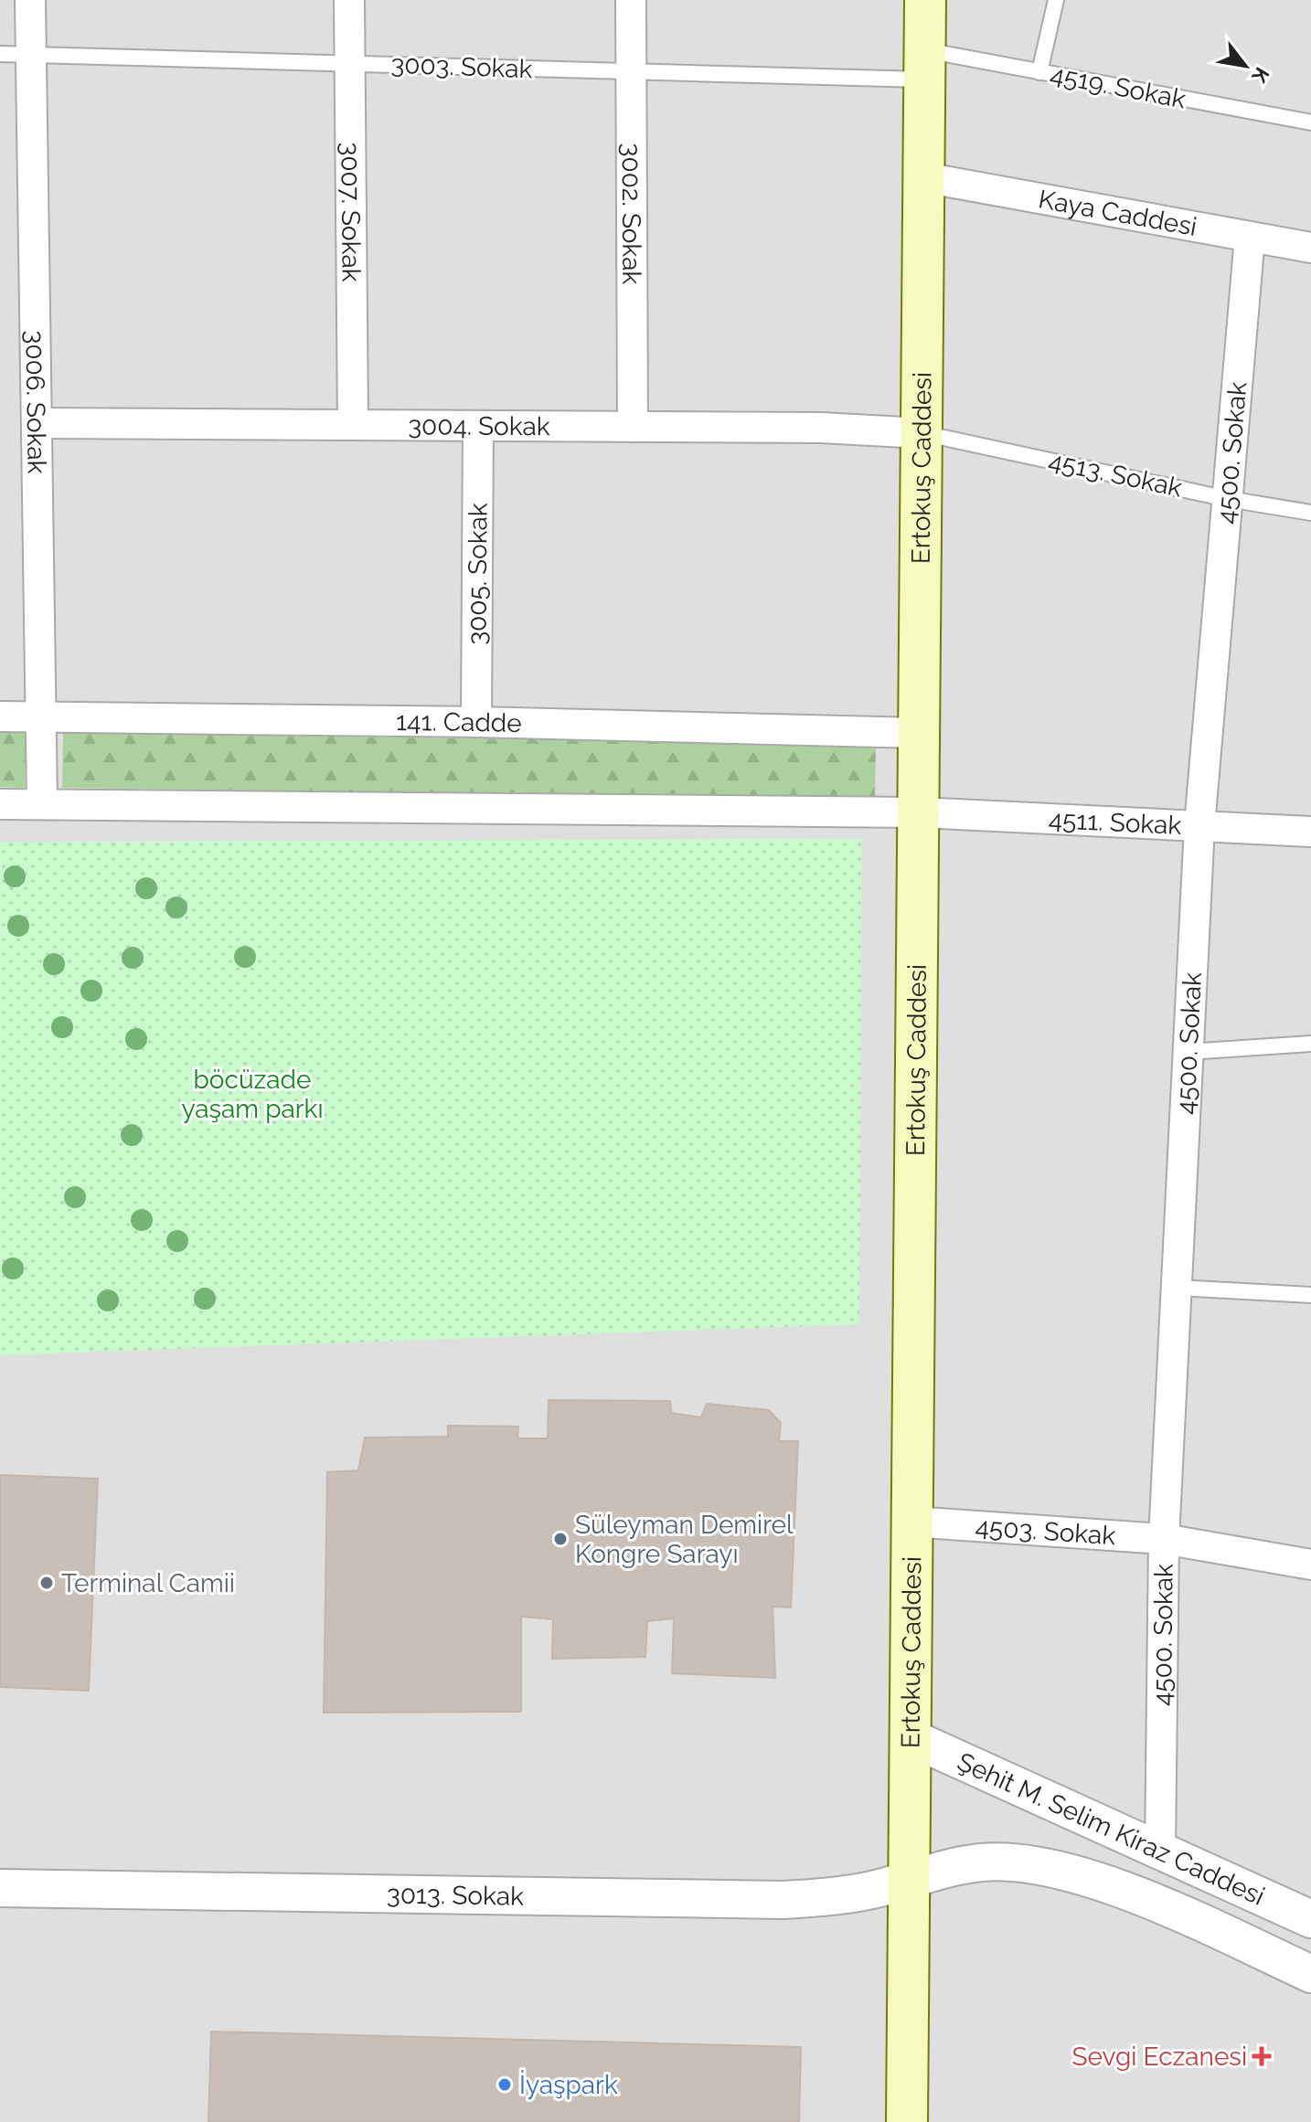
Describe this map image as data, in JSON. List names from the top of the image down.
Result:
{
  "streets": {
    "main road": ["Ertokuş Caddesi"],
    "street": [
      "Kaya Caddesi",
      "3007. Sokak",
      "3002. Sokak",
      "3006. Sokak",
      "3004. Sokak",
      "4500. Sokak",
      "3005. Sokak",
      "141. Cadde",
      "4511. Sokak",
      "4503. Sokak",
      "Şehit M. Selim Kiraz Caddesi",
      "3013. Sokak"
    ],
    "lane": ["3003. Sokak", "4519. Sokak", "4513. Sokak"]
  },
  "crossings": [
    ["3003. Sokak", "4519. Sokak"],
    ["3003. Sokak", "3007. Sokak"],
    ["3003. Sokak", "3002. Sokak"],
    ["3003. Sokak", "3006. Sokak"],
    ["3003. Sokak", "Ertokuş Caddesi"],
    ["4519. Sokak", "Ertokuş Caddesi"],
    ["Kaya Caddesi", "4500. Sokak"],
    ["Kaya Caddesi", "Ertokuş Caddesi"],
    ["3007. Sokak", "3004. Sokak"],
    ["3002. Sokak", "3004. Sokak"],
    ["3006. Sokak", "3004. Sokak"],
    ["3006. Sokak", "141. Cadde"],
    ["3004. Sokak", "Ertokuş Caddesi"],
    ["3004. Sokak", "4513. Sokak"],
    ["3004. Sokak", "3005. Sokak"],
    ["4500. Sokak", "4513. Sokak"],
    ["4500. Sokak", "4511. Sokak"],
    ["4500. Sokak", "4503. Sokak"],
    ["4500. Sokak", "Şehit M. Selim Kiraz Caddesi"],
    ["Ertokuş Caddesi", "4513. Sokak"],
    ["Ertokuş Caddesi", "141. Cadde"],
    ["Ertokuş Caddesi", "4511. Sokak"],
    ["Ertokuş Caddesi", "4503. Sokak"],
    ["Ertokuş Caddesi", "Şehit M. Selim Kiraz Caddesi"],
    ["Ertokuş Caddesi", "3013. Sokak"],
    ["3005. Sokak", "141. Cadde"],
    ["Şehit M. Selim Kiraz Caddesi", "3013. Sokak"]
  ],
  "parks": ["böcüzade yaşam parkı"],
  "places": {
    "other": ["Süleyman Demirel Kongre Sarayı", "Terminal Camii", "İyaşpark"],
    "health": ["Sevgi Eczanesi"]
  },
  "north": "bottom right"
}
